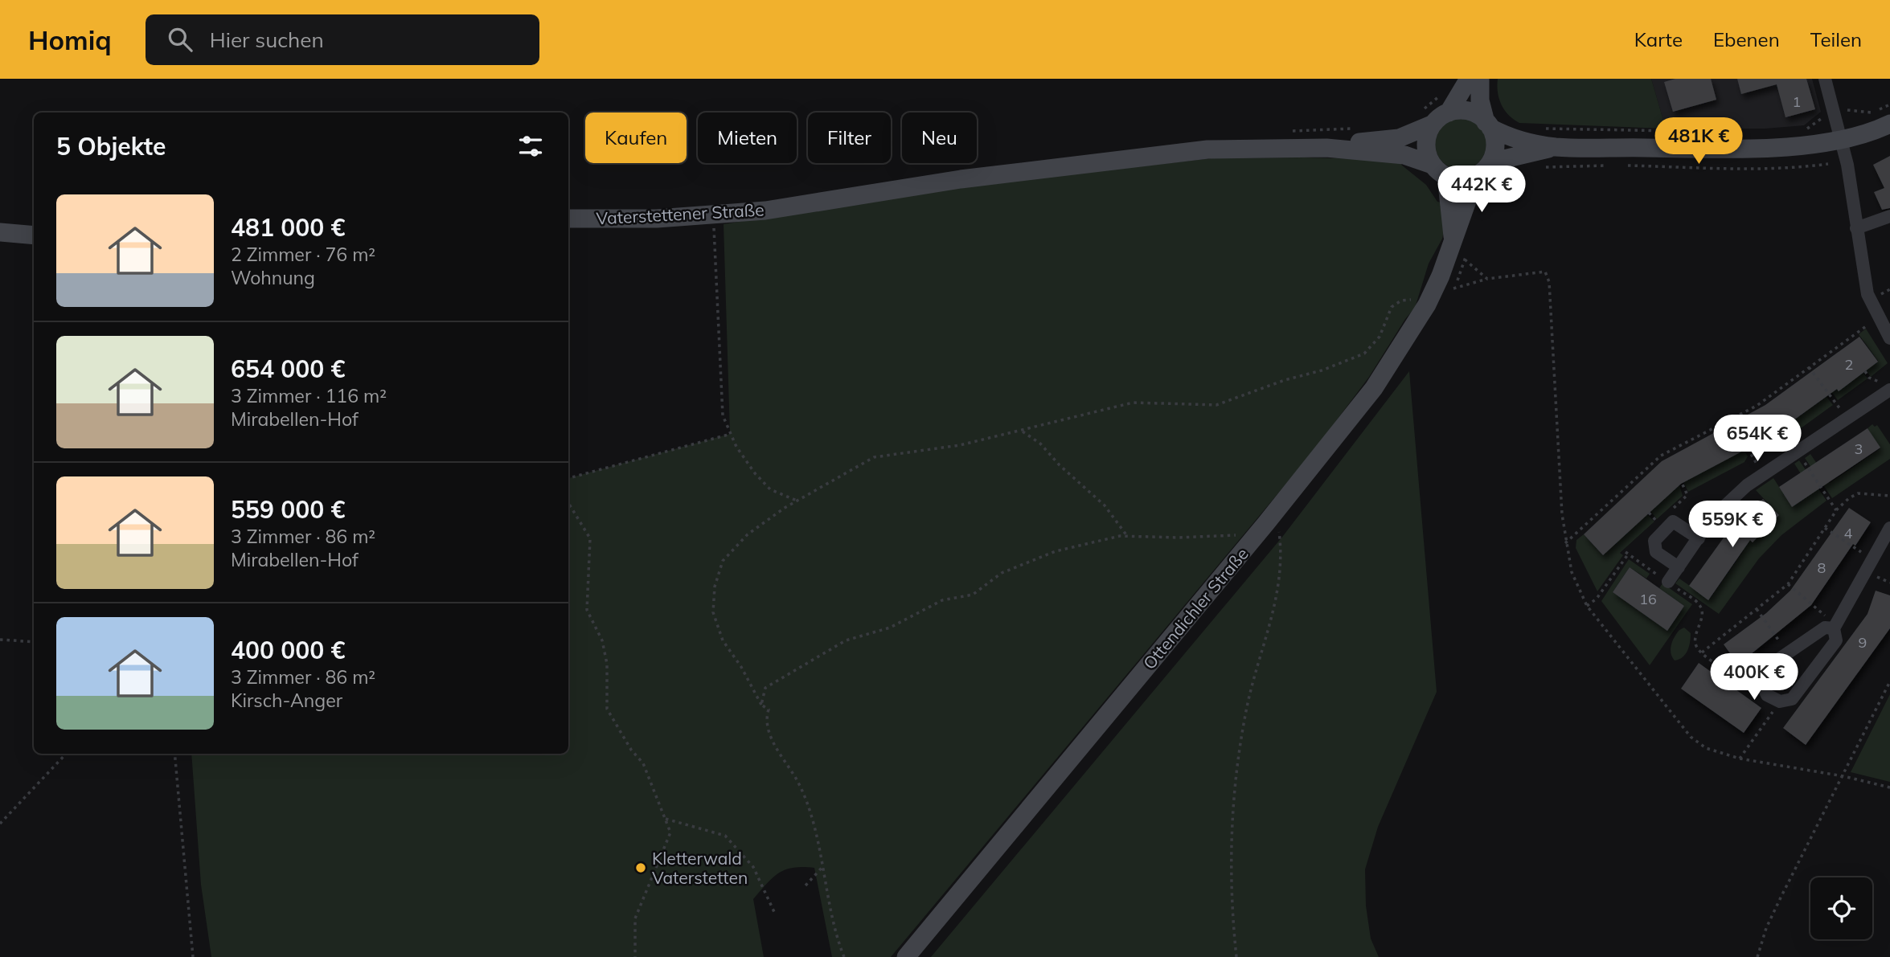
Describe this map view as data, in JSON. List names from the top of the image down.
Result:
{
  "streets": {
    "street": ["Vaterstettener Straße", "Ottendichler Straße"]
  },
  "places": ["Kletterwald Vaterstetten"],
  "house_numbers": [
    "1",
    "2",
    "3",
    "4",
    "8",
    "16",
    "9"
  ],
  "page": {
    "header": "Homiq",
    "search": "Hier suchen",
    "nav": ["Karte", "Ebenen", "Teilen"],
    "chip": [
      "Kaufen",
      "Mieten",
      "Filter",
      "Neu"
    ],
    "heading": "5 Objekte",
    "price": [
      "481K €",
      "442K €",
      "654K €",
      "559K €",
      "400K €"
    ],
    "list": [
      {
        "name": "481 000 €",
        "note": "2 Zimmer · 76 m² · Wohnung"
      },
      {
        "name": "654 000 €",
        "note": "3 Zimmer · 116 m² · Mirabellen-Hof"
      },
      {
        "name": "559 000 €",
        "note": "3 Zimmer · 86 m² · Mirabellen-Hof"
      },
      {
        "name": "400 000 €",
        "note": "3 Zimmer · 86 m² · Kirsch-Anger"
      }
    ]
  }
}
